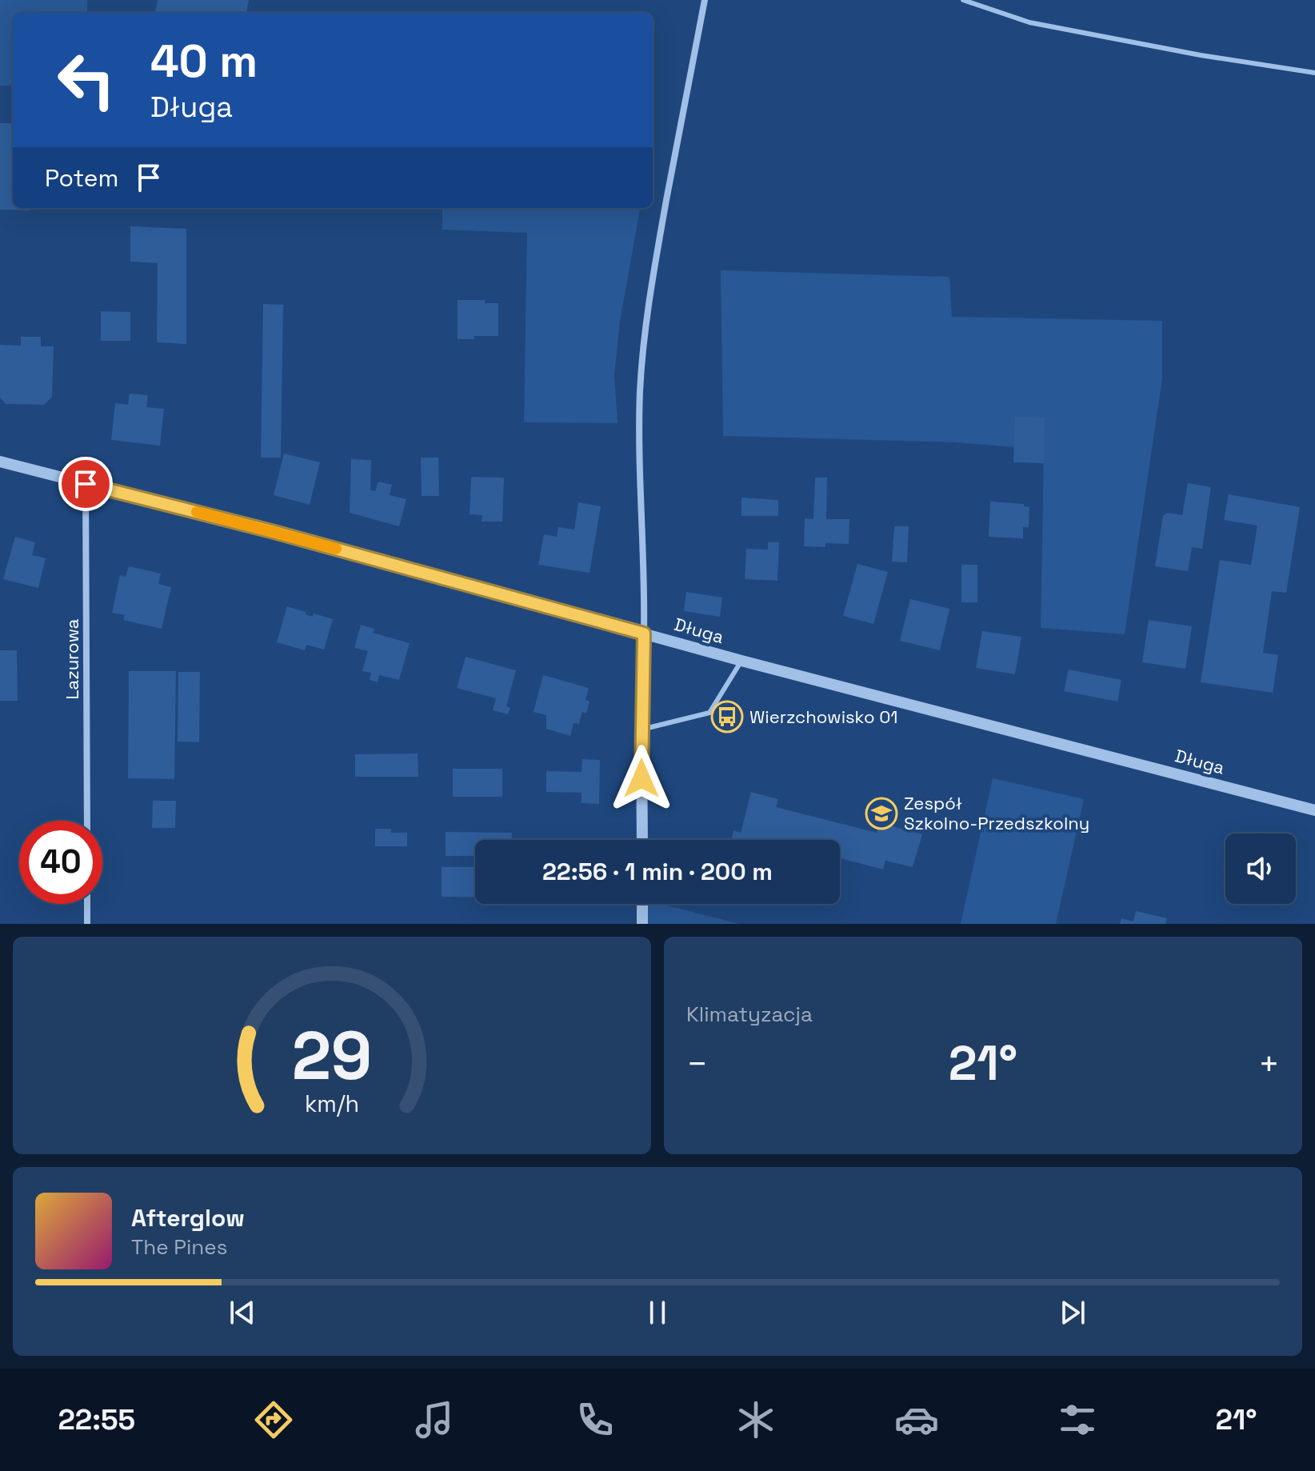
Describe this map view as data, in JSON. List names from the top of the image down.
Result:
{
  "streets": {
    "street": ["Długa", "Lazurowa"]
  },
  "crossings": [
    ["Długa", "Lazurowa"]
  ],
  "places": {
    "bus stop": ["Wierzchowisko 01"],
    "school or university": ["Zespół Szkolno-Przedszkolny"]
  },
  "page": {
    "turn": ["40 m", "Długa"],
    "then": "Potem",
    "limit": "40",
    "trip": "22:56 · 1 min · 200 m",
    "tile": "Klimatyzacja",
    "heat": ["−", "21°", "+"],
    "song": ["Afterglow", "The Pines"],
    "tabs": ["22:55", "21°"],
    "gauge": ["29", "km/h"]
  }
}
